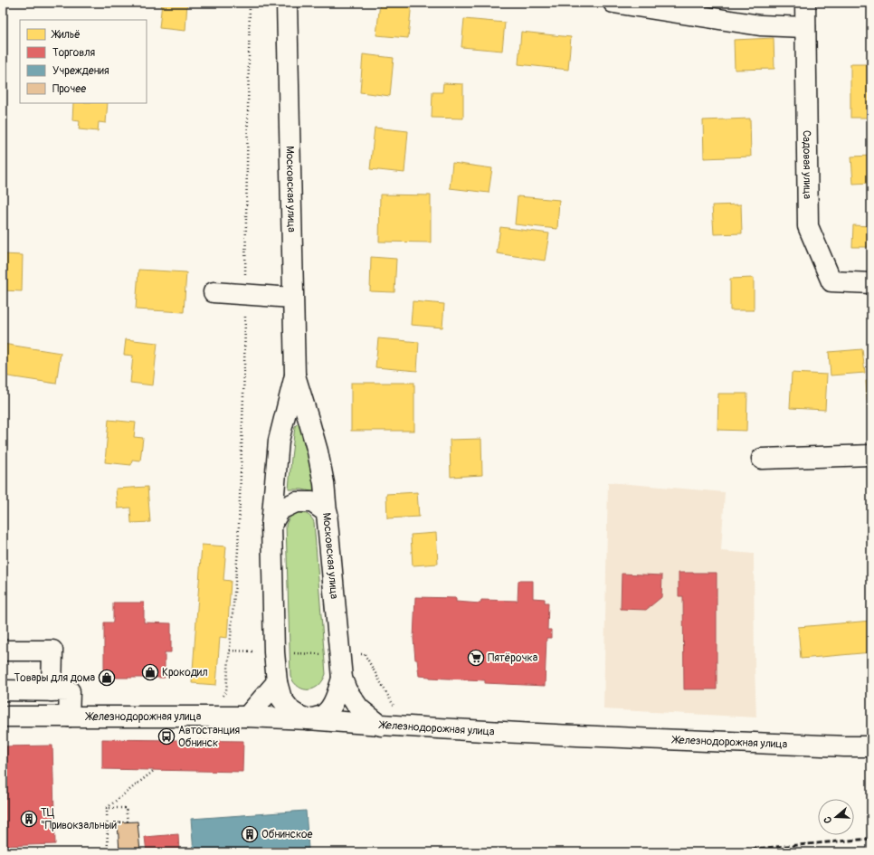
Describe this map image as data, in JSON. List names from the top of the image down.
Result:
{
  "streets": {
    "main road": ["Садовая улица", "Московская улица", "Железнодорожная улица"]
  },
  "crossings": [
    ["Московская улица", "Железнодорожная улица"]
  ],
  "places": {
    "supermarket": ["Пятёрочка"],
    "shop": ["Крокодил", "Товары для дома"],
    "bus stop": ["Автостанция Обнинск"],
    "building": ["ТЦ \"Привокзальный\"", "Обнинское"]
  },
  "legend": [
    "Жильё",
    "Торговля",
    "Учреждения",
    "Прочее"
  ],
  "north": "left"
}
